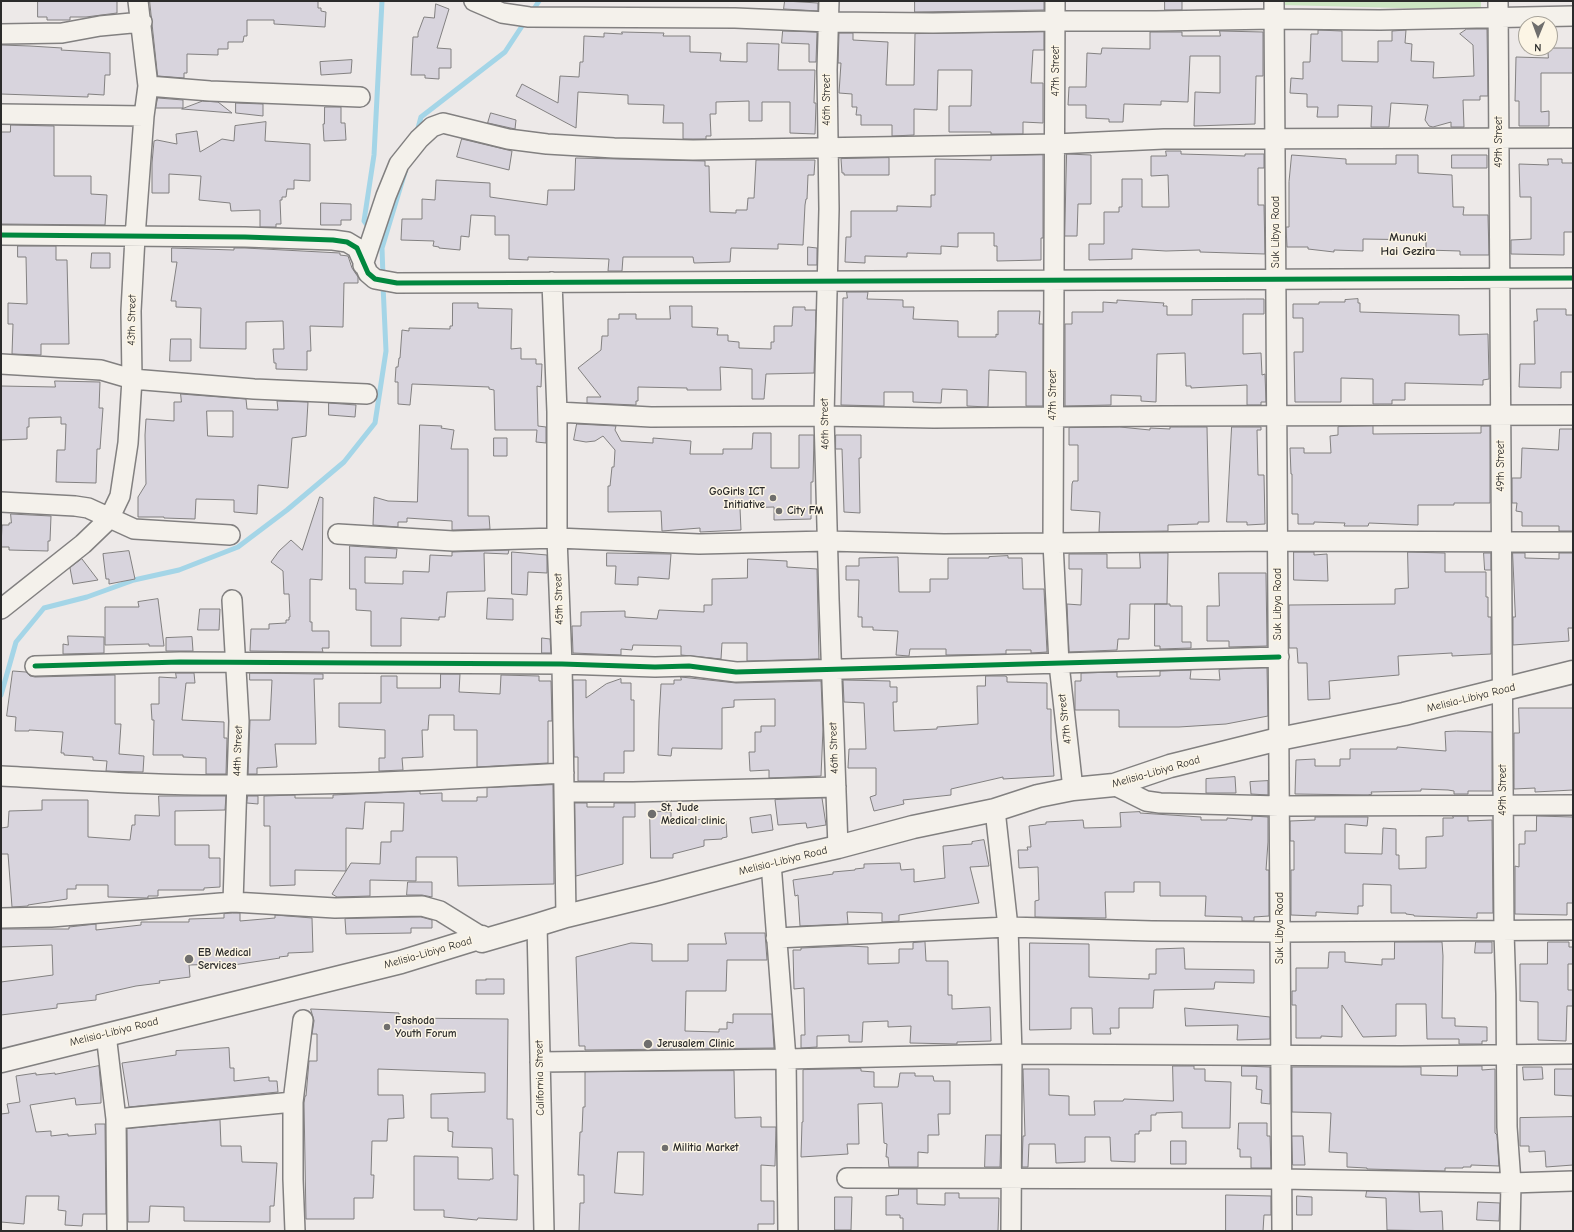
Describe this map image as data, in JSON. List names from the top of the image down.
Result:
{
  "streets": {
    "main road": ["Melisia-Libiya Road"],
    "street": [
      "47th Street",
      "46th Street",
      "49th Street",
      "Suk Libya Road",
      "43th Street",
      "45th Street",
      "44th Street",
      "California Street"
    ]
  },
  "crossings": [
    ["47th Street", "Melisia-Libiya Road"],
    ["46th Street", "Melisia-Libiya Road"],
    ["49th Street", "Melisia-Libiya Road"],
    ["Suk Libya Road", "Melisia-Libiya Road"],
    ["45th Street", "Melisia-Libiya Road"],
    ["Melisia-Libiya Road", "California Street"]
  ],
  "districts": ["Munuki Hai Gezira"],
  "places": [
    "GoGirls ICT Initiative",
    "City FM",
    "St. Jude Medical clinic",
    "EB Medical Services",
    "Fashoda Youth Forum",
    "Jerusalem Clinic",
    "Militia Market"
  ],
  "north": "bottom"
}
